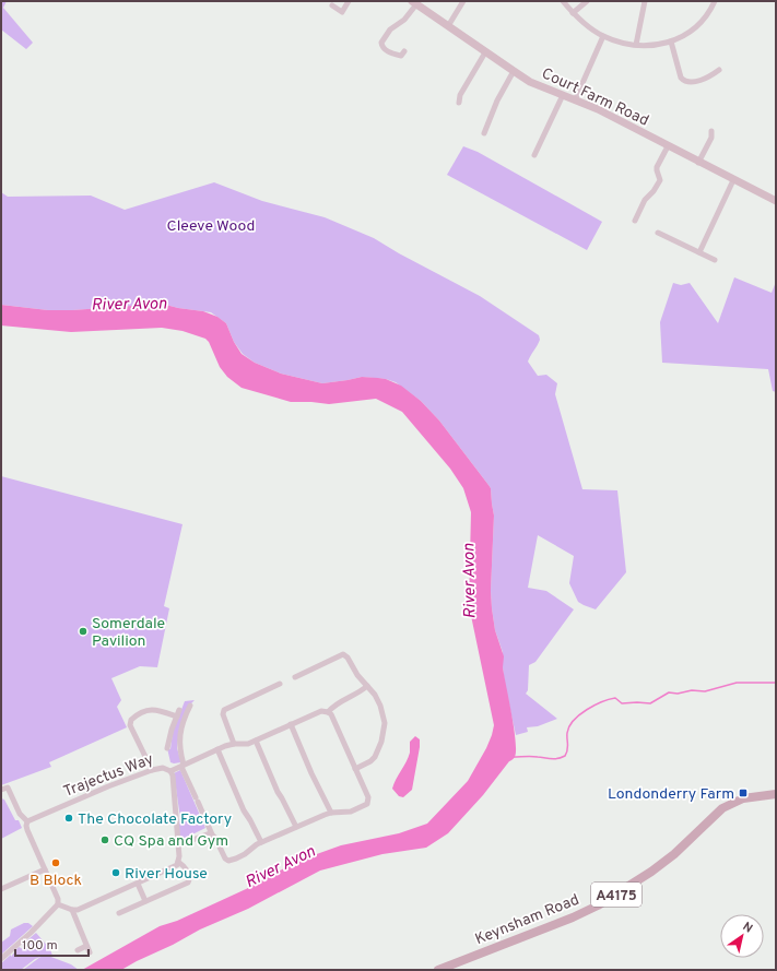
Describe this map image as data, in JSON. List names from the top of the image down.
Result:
{
  "streets": {
    "main road": ["A4175", "Keynsham Road"],
    "street": ["Court Farm Road", "Trajectus Way"]
  },
  "water": ["River Avon"],
  "parks": ["Cleeve Wood"],
  "places": {
    "other": [
      "Somerdale Pavilion",
      "The Chocolate Factory",
      "CQ Spa and Gym",
      "B Block",
      "River House"
    ],
    "transit": ["Londonderry Farm"]
  },
  "scale_bar": "100 m",
  "north": "top right"
}
